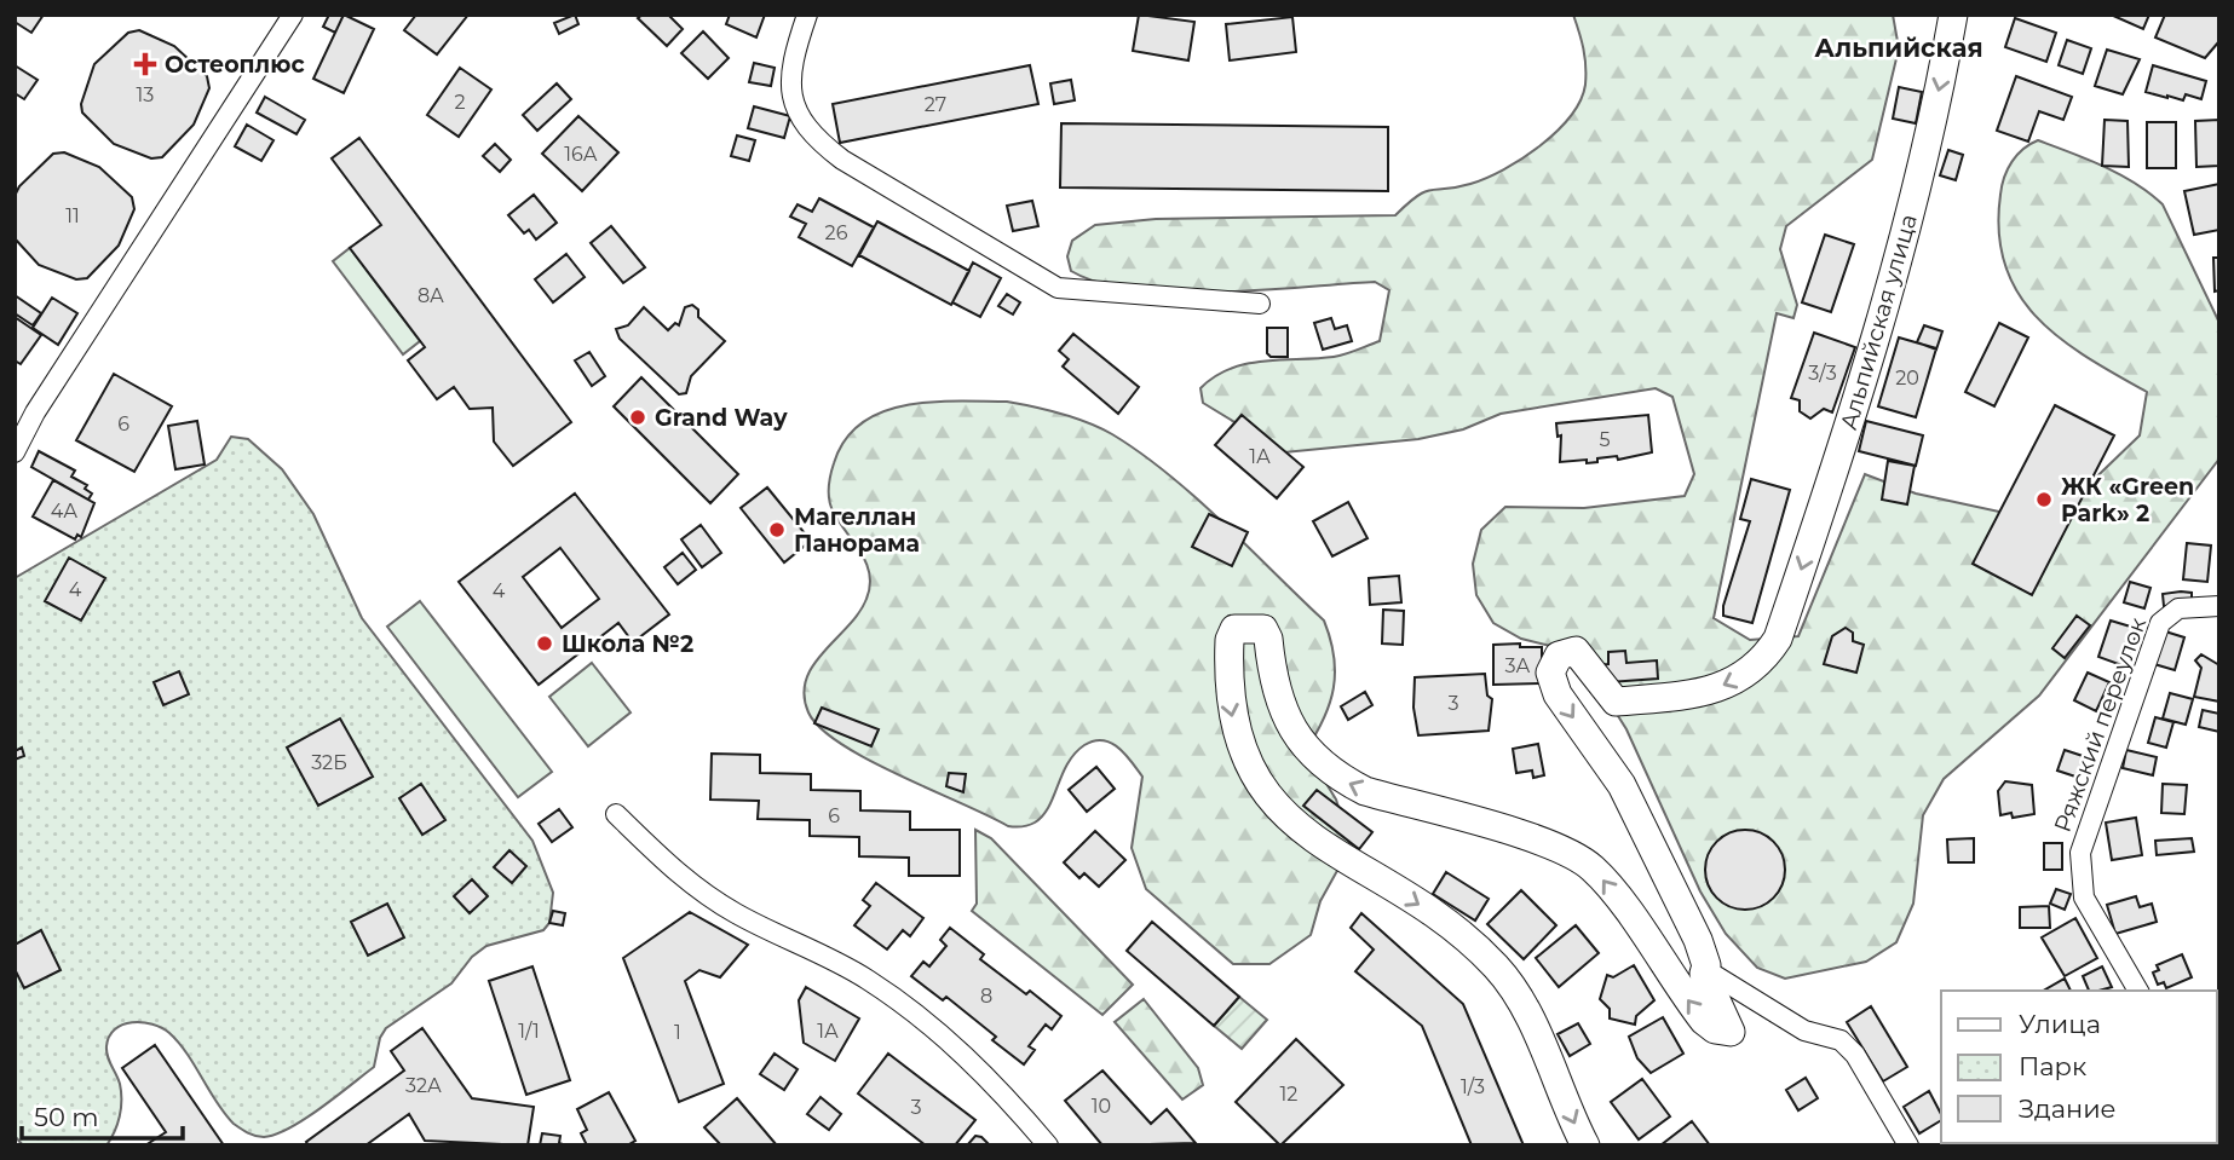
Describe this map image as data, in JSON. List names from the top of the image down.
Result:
{
  "streets": {
    "street": ["Альпийская улица", "Ряжский переулок"]
  },
  "districts": ["Альпийская"],
  "places": {
    "health": ["Остеоплюс"],
    "other": [
      "Grand Way",
      "ЖК «Green Park» 2",
      "Магеллан Панорама",
      "Школа №2"
    ]
  },
  "house_numbers": [
    "13",
    "2",
    "27",
    "16А",
    "11",
    "26",
    "8А",
    "3/3",
    "20",
    "6",
    "5",
    "1А",
    "4А",
    "4",
    "4",
    "3А",
    "3",
    "32Б",
    "6",
    "8",
    "1/1",
    "1А",
    "1",
    "32А",
    "1/3",
    "12",
    "10",
    "3"
  ],
  "legend": ["Улица", "Парк", "Здание"],
  "scale_bar": "50 m"
}
